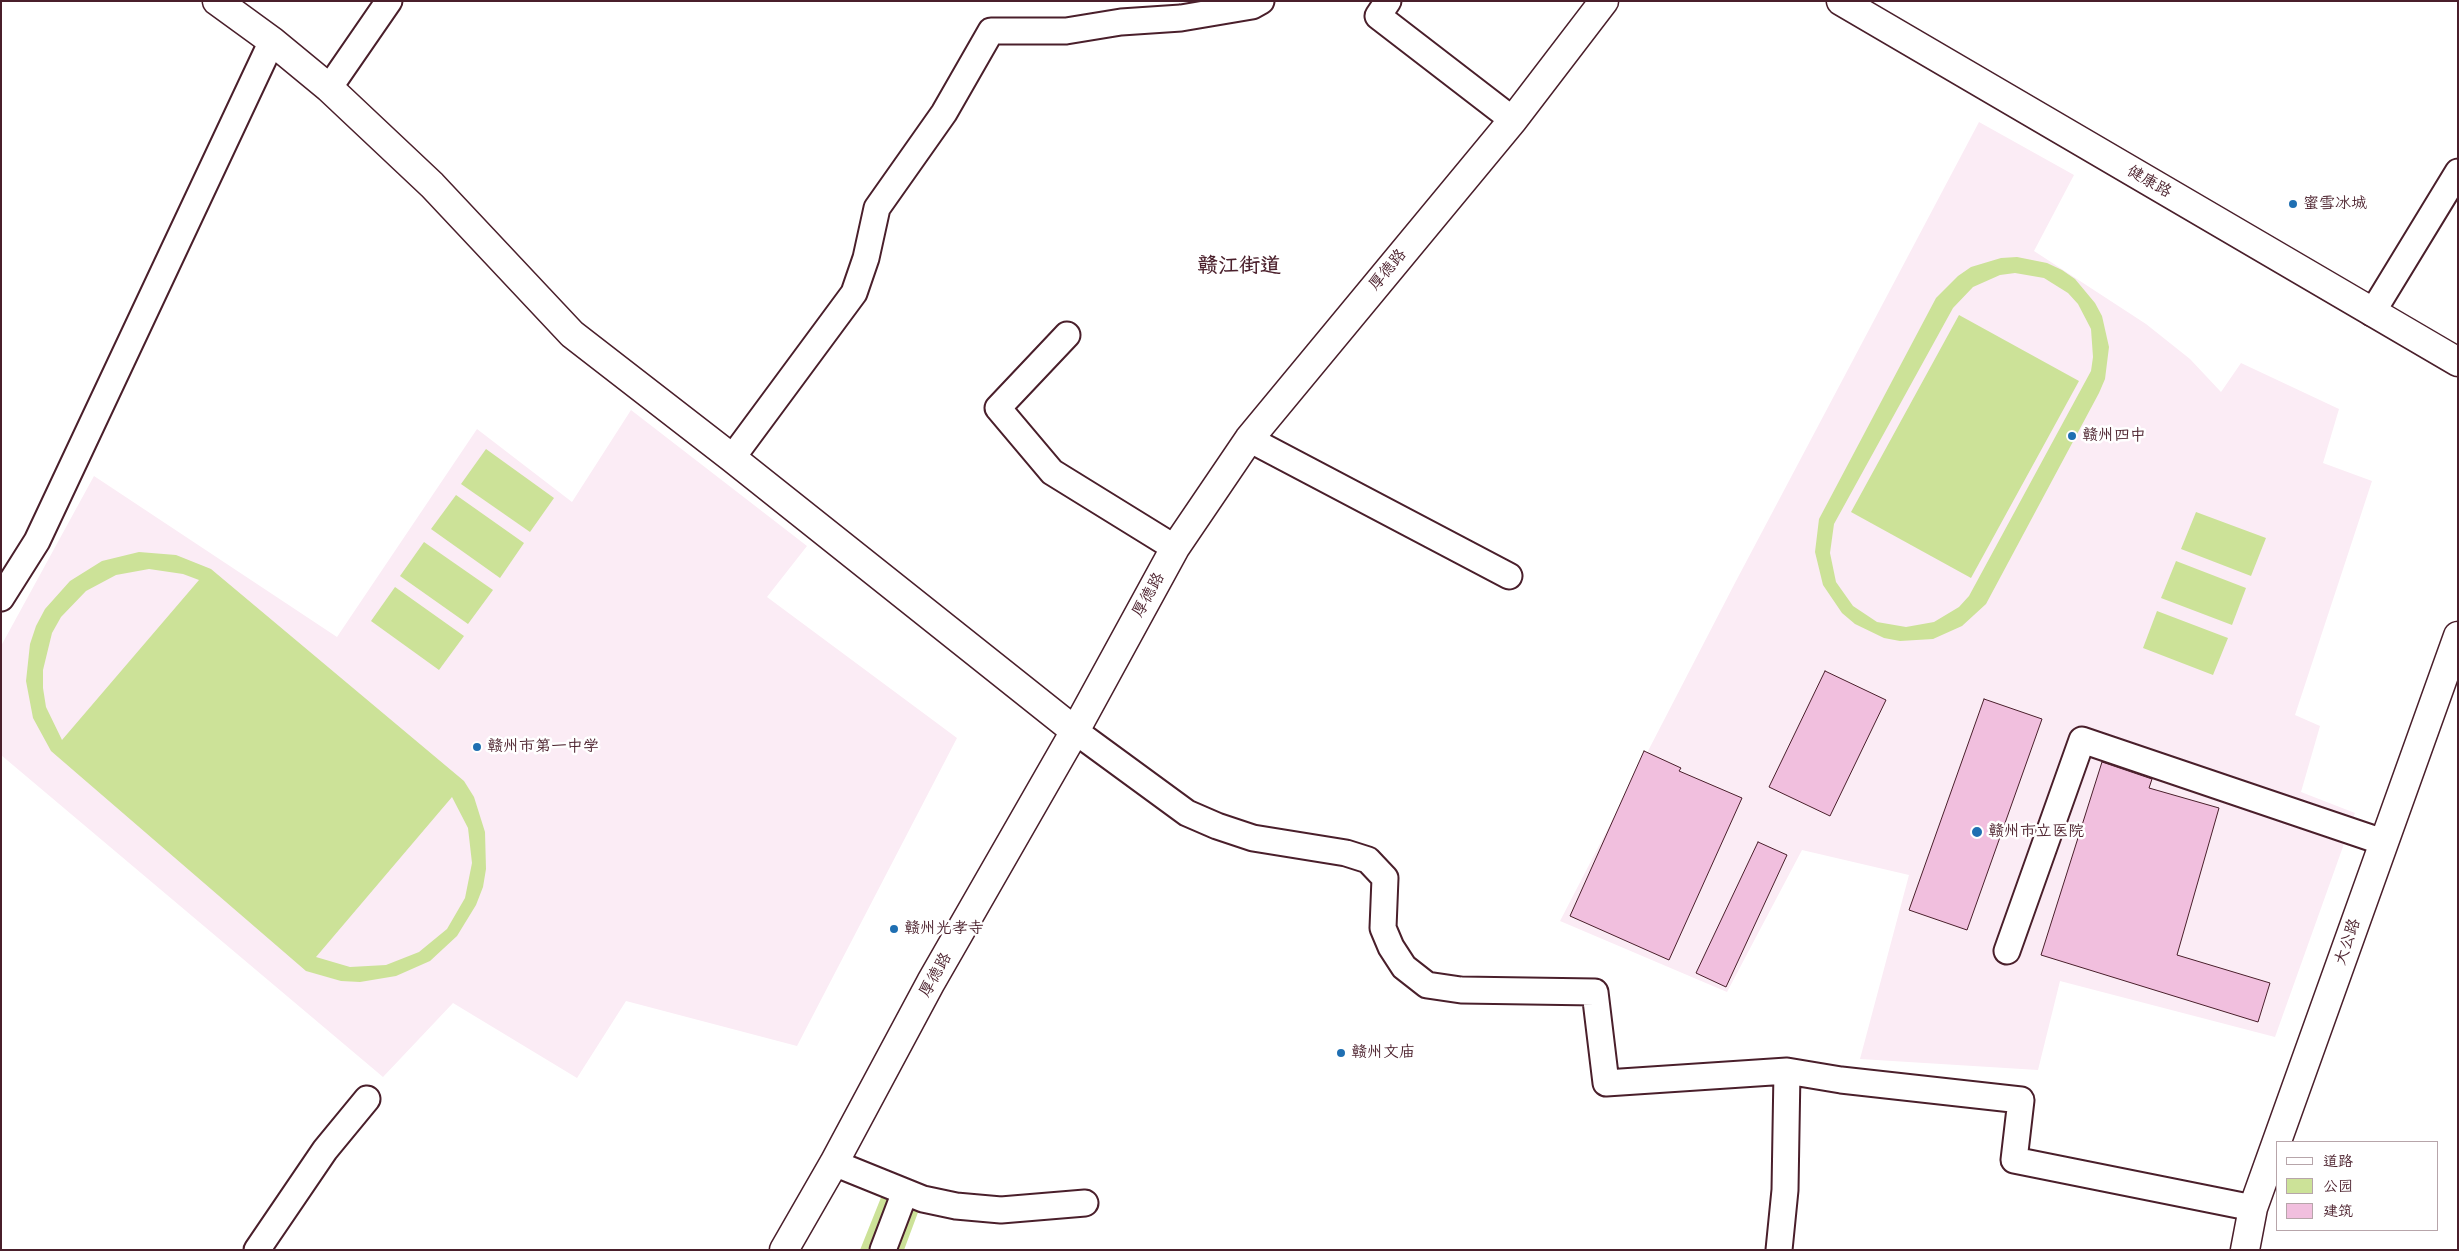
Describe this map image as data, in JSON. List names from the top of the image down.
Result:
{
  "streets": {
    "street": ["健康路", "厚德路", "大公路"]
  },
  "districts": ["赣江街道"],
  "places": [
    "蜜雪冰城",
    "赣州四中",
    "赣州市第一中学",
    "赣州市立医院",
    "赣州光孝寺",
    "赣州文庙"
  ],
  "legend": ["道路", "公园", "建筑"]
}
